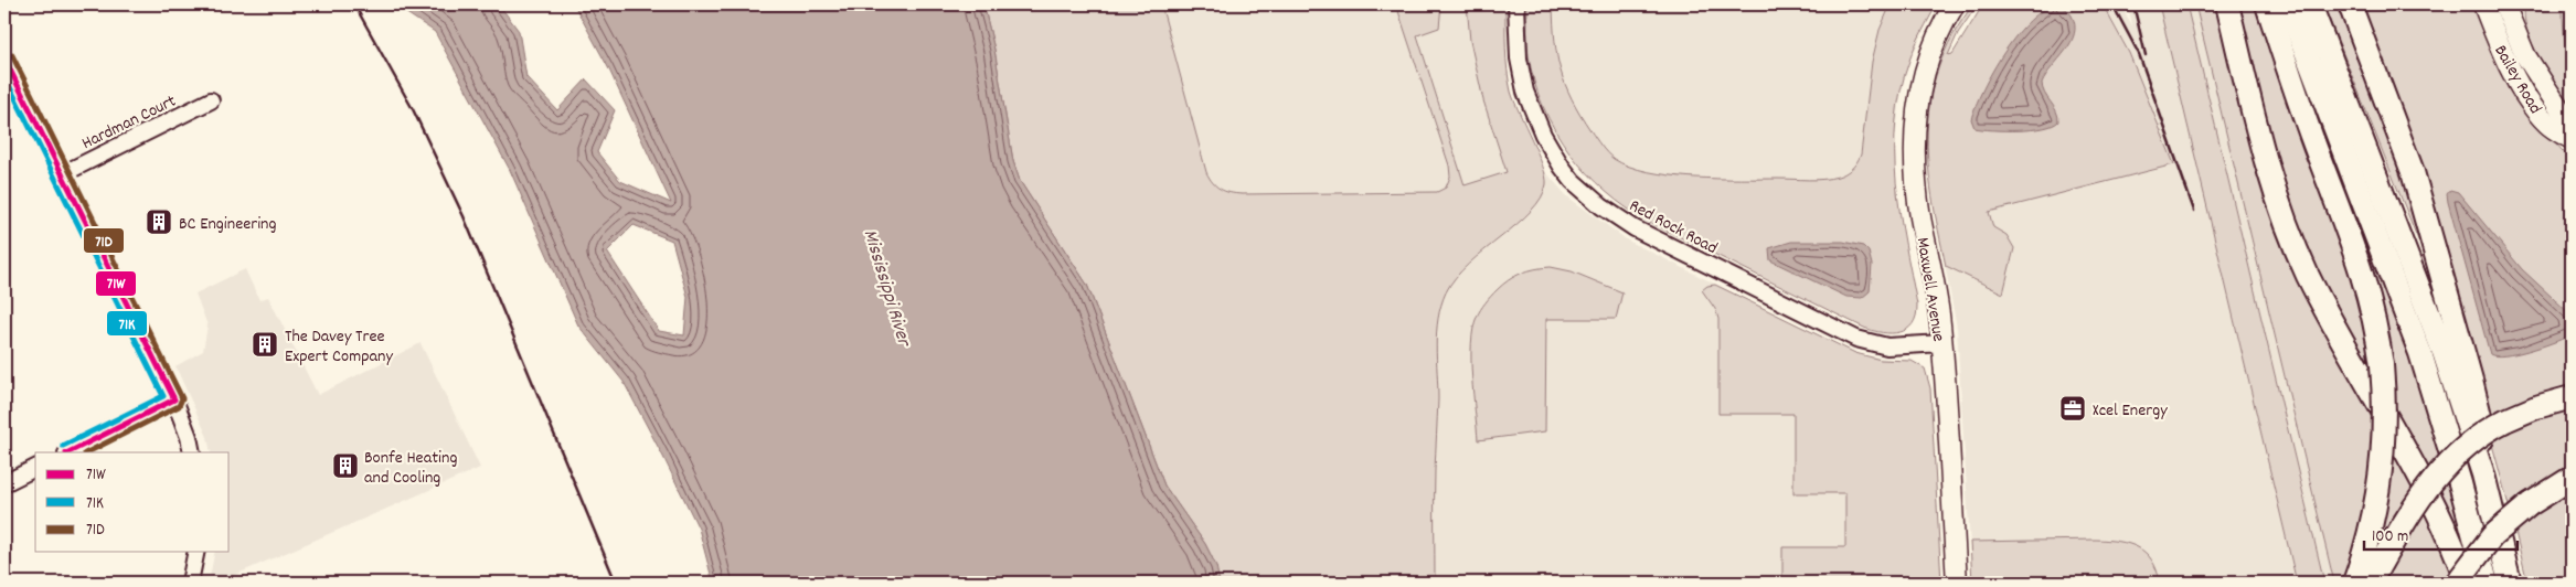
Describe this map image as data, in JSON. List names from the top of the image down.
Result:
{
  "streets": {
    "main road": ["Bailey Road", "Maxwell Avenue"],
    "street": ["Hardman Court", "Red Rock Road"]
  },
  "crossings": [
    ["Red Rock Road", "Maxwell Avenue"]
  ],
  "water": ["Mississippi River"],
  "places": {
    "building": ["BC Engineering", "The Davey Tree Expert Company", "Bonfe Heating and Cooling"],
    "office": ["Xcel Energy"]
  },
  "lines": ["transit line 71D", "transit line 71W", "transit line 71K"],
  "legend": ["71W", "71K", "71D"],
  "scale_bar": "100 m"
}
